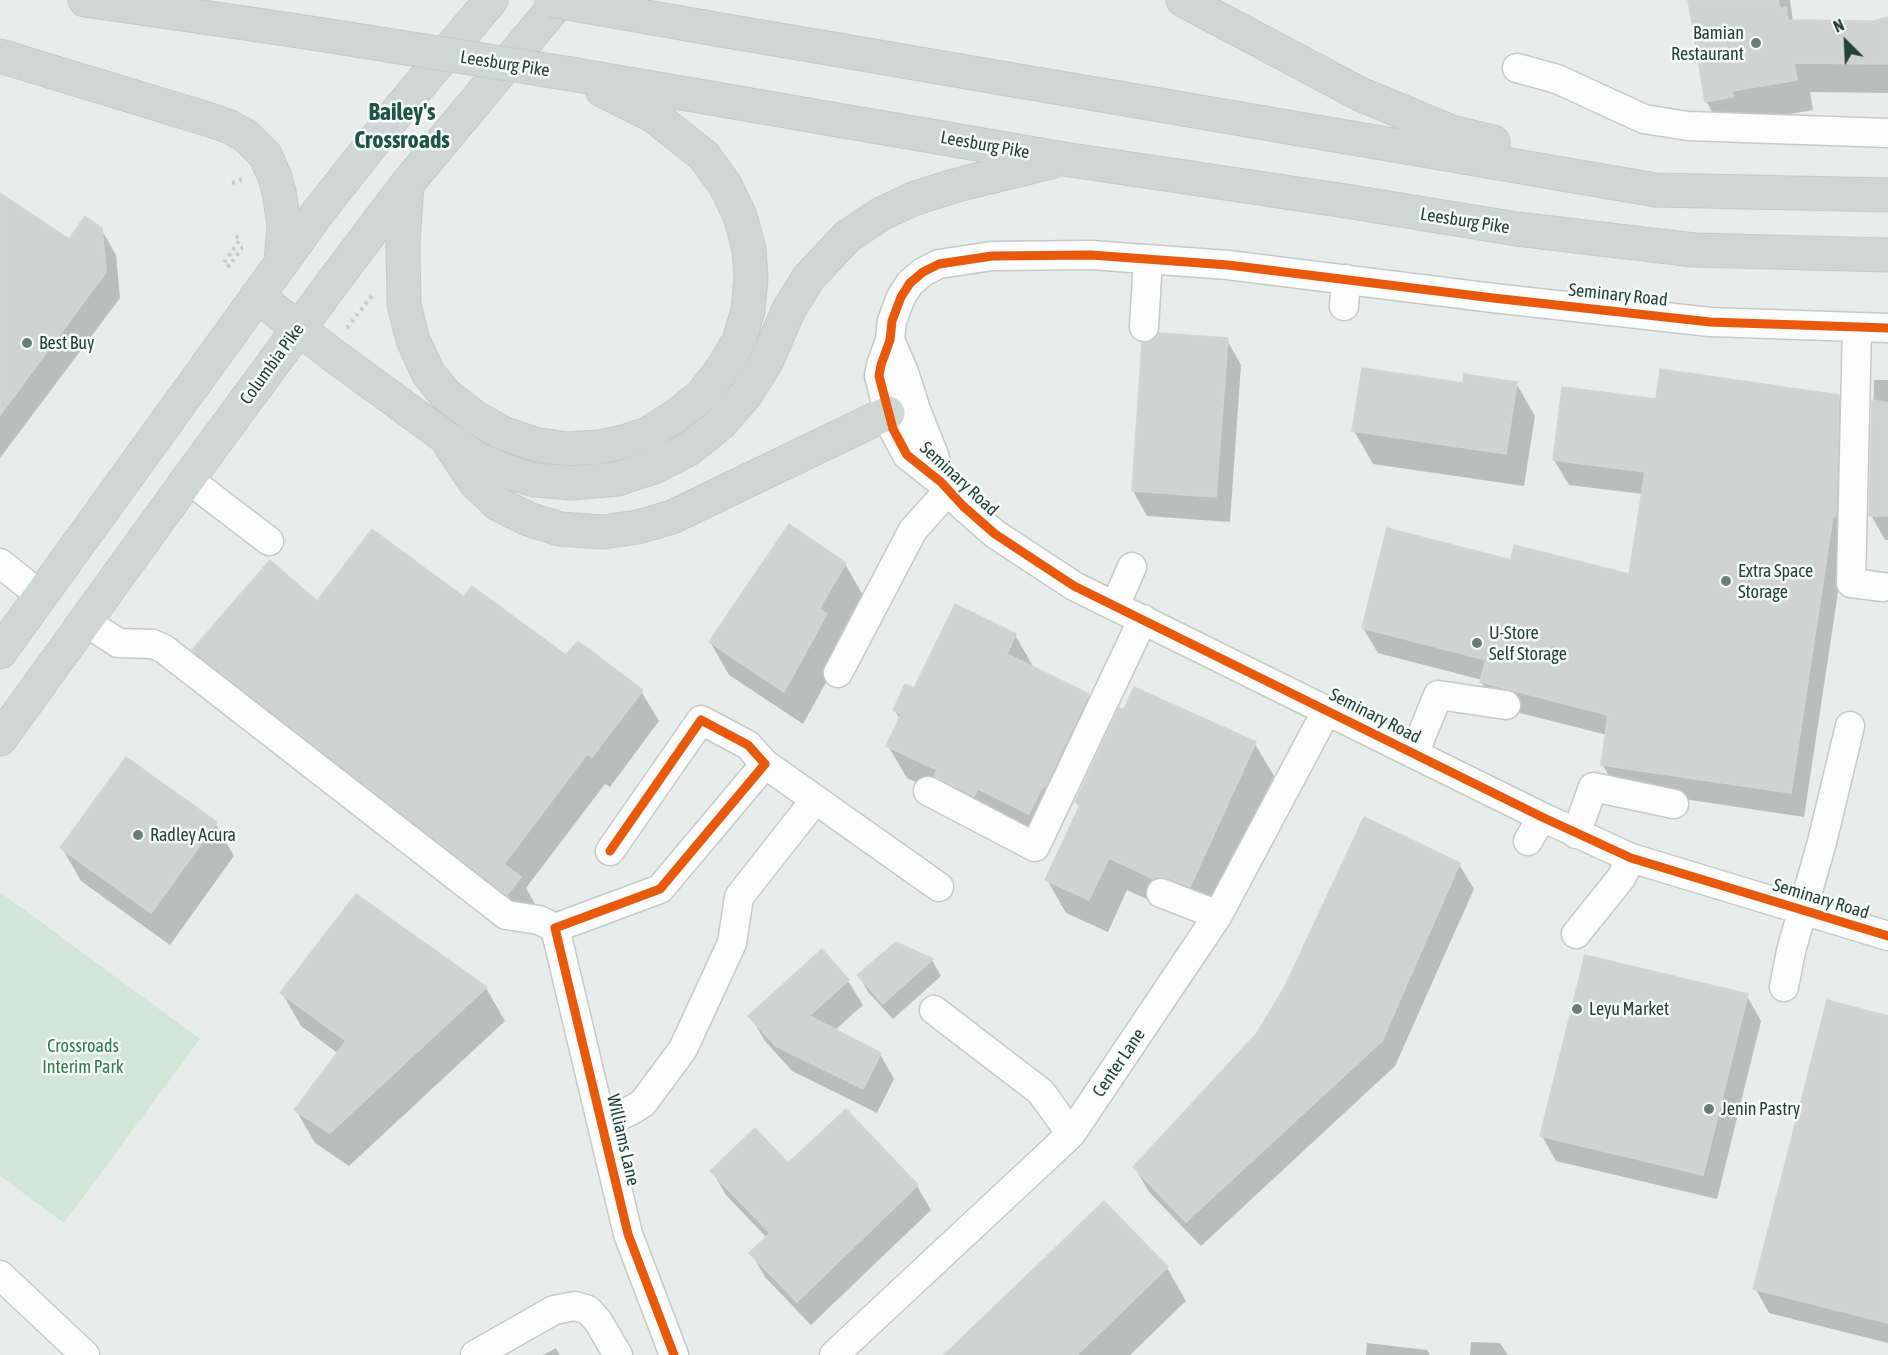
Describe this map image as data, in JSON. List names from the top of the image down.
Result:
{
  "streets": {
    "main road": ["Leesburg Pike", "Columbia Pike"],
    "street": ["Seminary Road", "Center Lane", "Williams Lane"]
  },
  "crossings": [
    ["Seminary Road", "Center Lane"]
  ],
  "districts": ["Bailey's Crossroads"],
  "parks": ["Crossroads Interim Park"],
  "places": [
    "Bamian Restaurant",
    "Best Buy",
    "Extra Space Storage",
    "U-Store Self Storage",
    "Radley Acura",
    "Leyu Market",
    "Jenin Pastry"
  ],
  "north": "top left"
}
